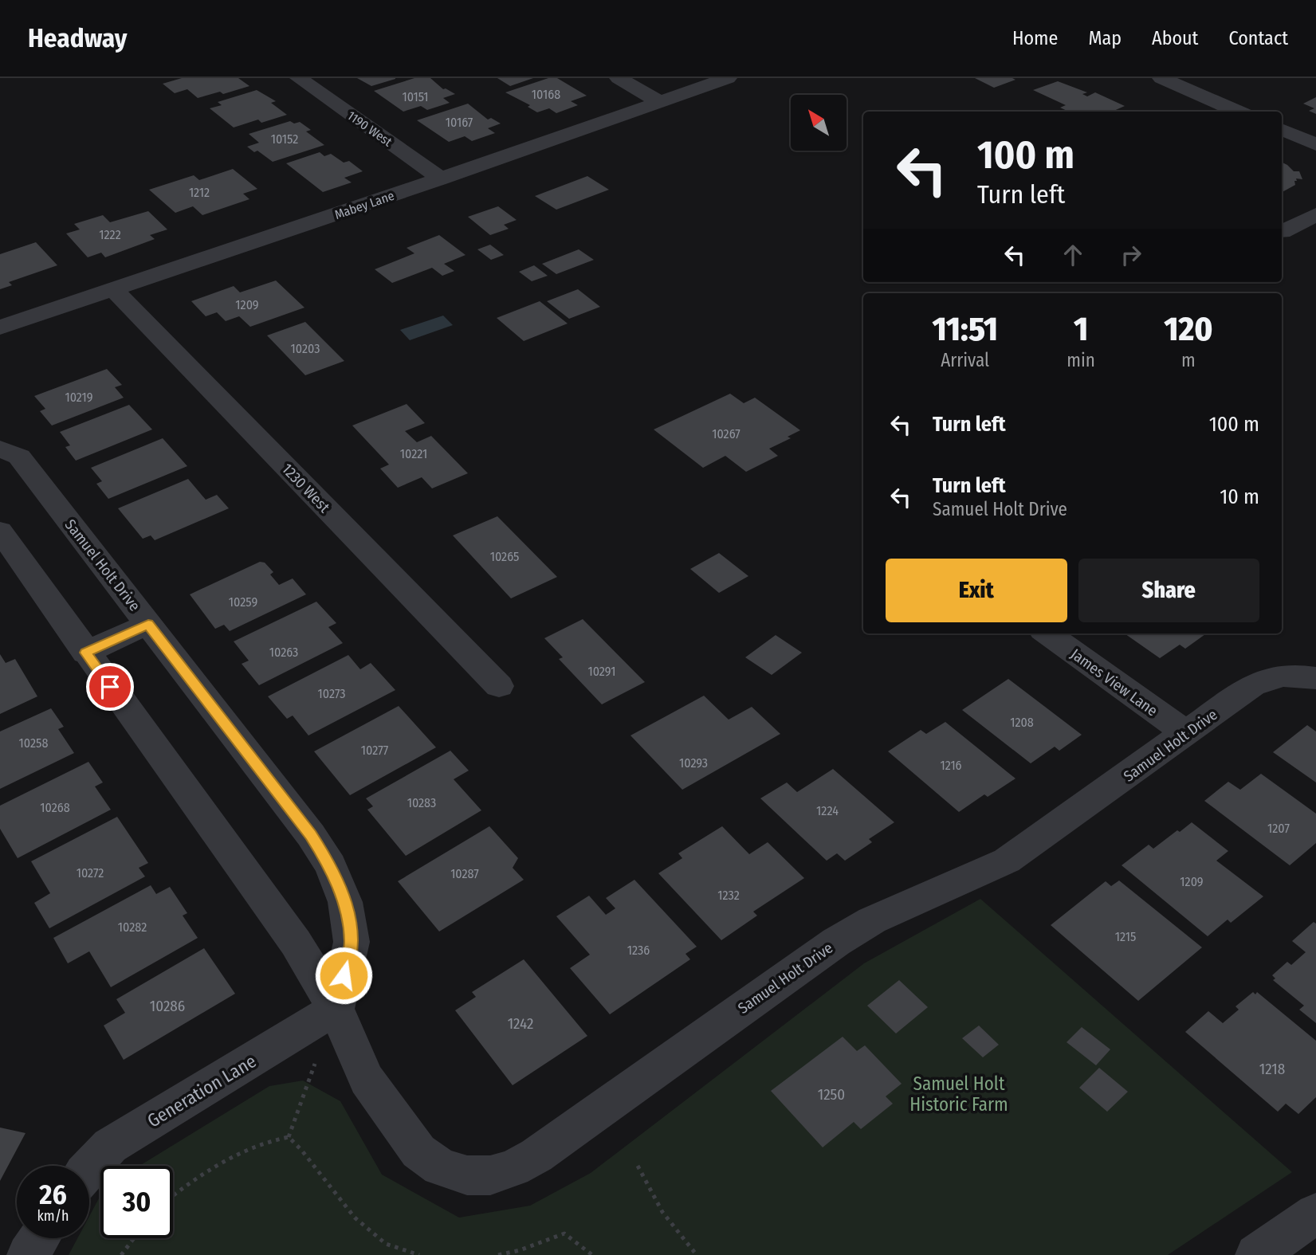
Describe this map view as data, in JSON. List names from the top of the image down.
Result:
{
  "streets": {
    "street": [
      "1190 West",
      "Mabey Lane",
      "1230 West",
      "Samuel Holt Drive",
      "James View Lane",
      "Generation Lane"
    ]
  },
  "crossings": [
    ["1190 West", "Mabey Lane"],
    ["Mabey Lane", "1230 West"],
    ["Samuel Holt Drive", "James View Lane"],
    ["Samuel Holt Drive", "Generation Lane"]
  ],
  "parks": ["Samuel Holt Historic Farm"],
  "house_numbers": [
    "10168",
    "10151",
    "10167",
    "10152",
    "1212",
    "1222",
    "1209",
    "10203",
    "10219",
    "10267",
    "10221",
    "10265",
    "10259",
    "10263",
    "10291",
    "10273",
    "1208",
    "10258",
    "10277",
    "10293",
    "1216",
    "10283",
    "10268",
    "1224",
    "1207",
    "10272",
    "10287",
    "1209",
    "1232",
    "10282",
    "1215",
    "1236",
    "10286",
    "1242",
    "1218",
    "1250"
  ],
  "north": "top left",
  "page": {
    "header": "Headway",
    "nav": [
      "Home",
      "Map",
      "About",
      "Contact"
    ],
    "turn": ["100 m", "Turn left"],
    "eta": [
      "11:51",
      "Arrival",
      "1",
      "min",
      "120",
      "m"
    ],
    "list": [
      {
        "name": "Turn left",
        "value": "100 m"
      },
      {
        "name": "Turn left",
        "note": "Samuel Holt Drive",
        "value": "10 m"
      }
    ],
    "buttons": ["Exit", "Share"],
    "speed": "26 km/h",
    "limit": "30"
  }
}
